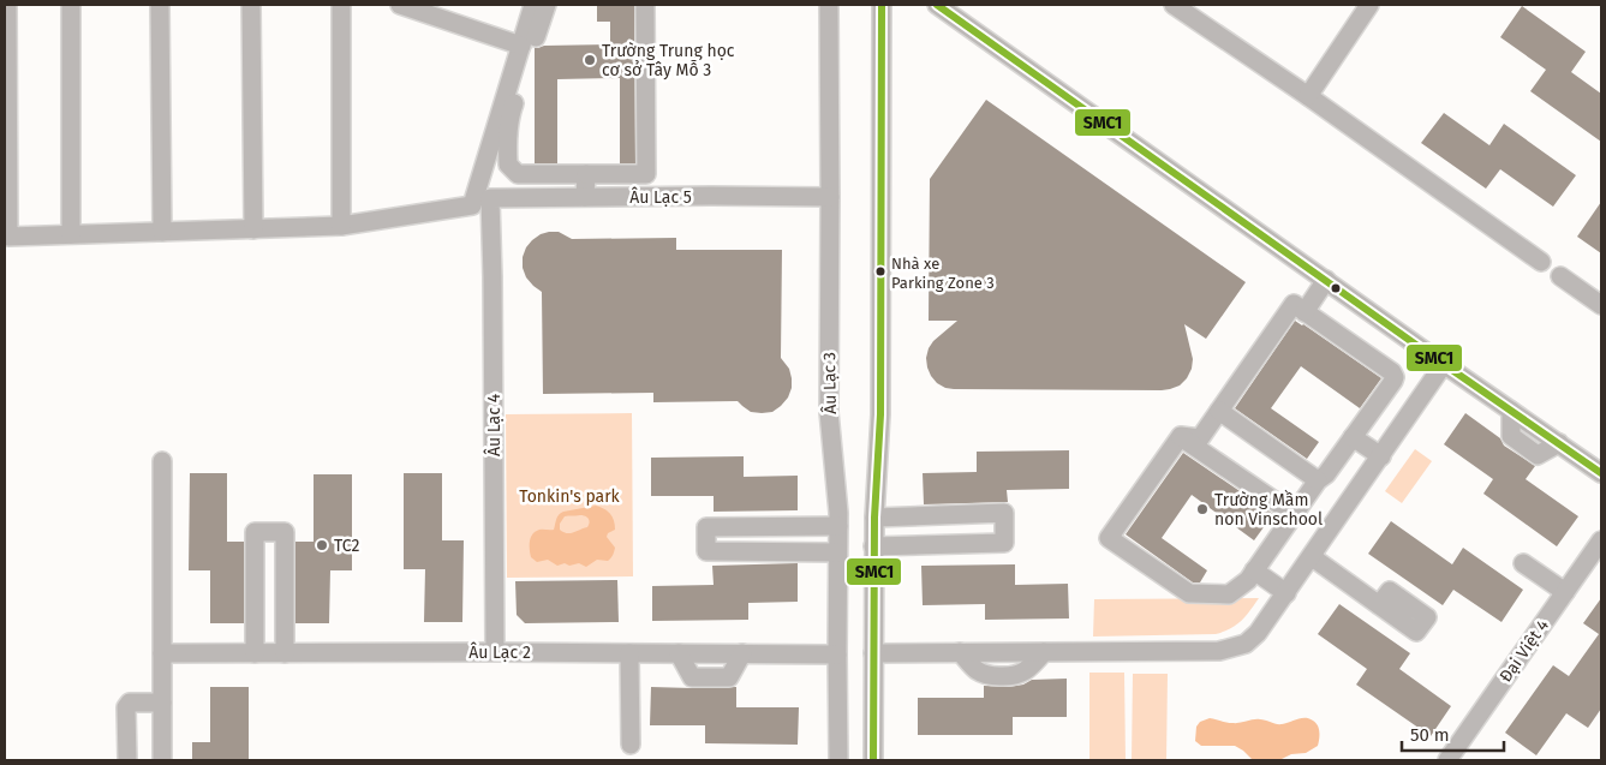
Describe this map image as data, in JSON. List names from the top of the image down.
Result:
{
  "streets": {
    "street": [
      "Âu Lạc 5",
      "Âu Lạc 3",
      "Âu Lạc 4",
      "Đại Việt 4",
      "Âu Lạc 2"
    ]
  },
  "crossings": [
    ["Âu Lạc 5", "Âu Lạc 3"],
    ["Âu Lạc 5", "Âu Lạc 4"],
    ["Âu Lạc 3", "Âu Lạc 2"],
    ["Âu Lạc 4", "Âu Lạc 2"]
  ],
  "parks": ["Tonkin's park"],
  "places": [
    "Trường Trung học cơ sở Tây Mỗ 3",
    "Nhà xe Parking Zone 3",
    "Trường Mầm non Vinschool",
    "TC2"
  ],
  "lines": ["transit line SMC1"],
  "scale_bar": "50 m"
}
